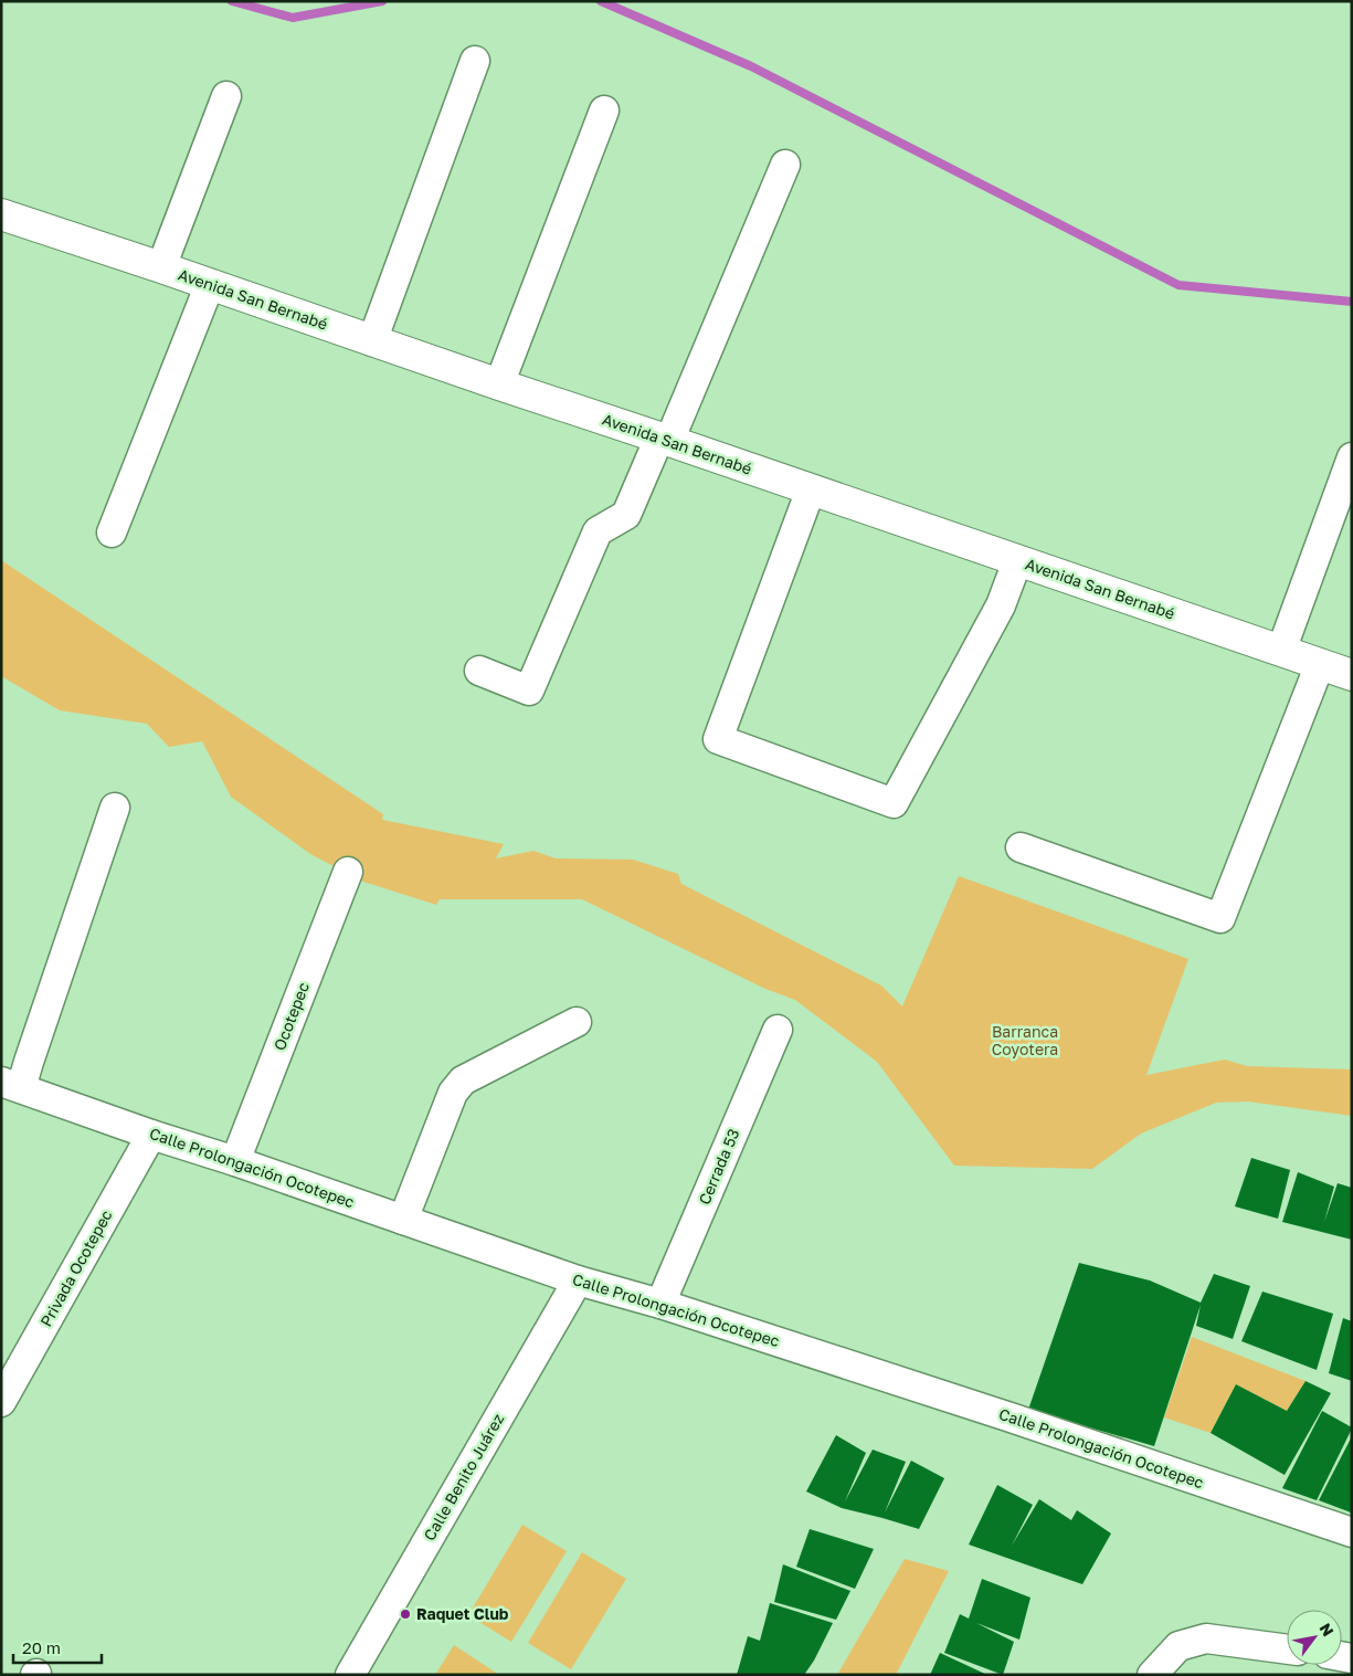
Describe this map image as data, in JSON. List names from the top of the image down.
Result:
{
  "streets": {
    "main road": ["Avenida San Bernabé"],
    "street": [
      "Ocotepec",
      "Cerrada 53",
      "Calle Prolongación Ocotepec",
      "Privada Ocotepec",
      "Calle Benito Juárez"
    ]
  },
  "crossings": [
    ["Ocotepec", "Calle Prolongación Ocotepec"],
    ["Cerrada 53", "Calle Prolongación Ocotepec"],
    ["Calle Prolongación Ocotepec", "Privada Ocotepec"],
    ["Calle Prolongación Ocotepec", "Calle Benito Juárez"]
  ],
  "parks": ["Barranca Coyotera"],
  "places": ["Raquet Club"],
  "scale_bar": "20 m",
  "north": "top right"
}
